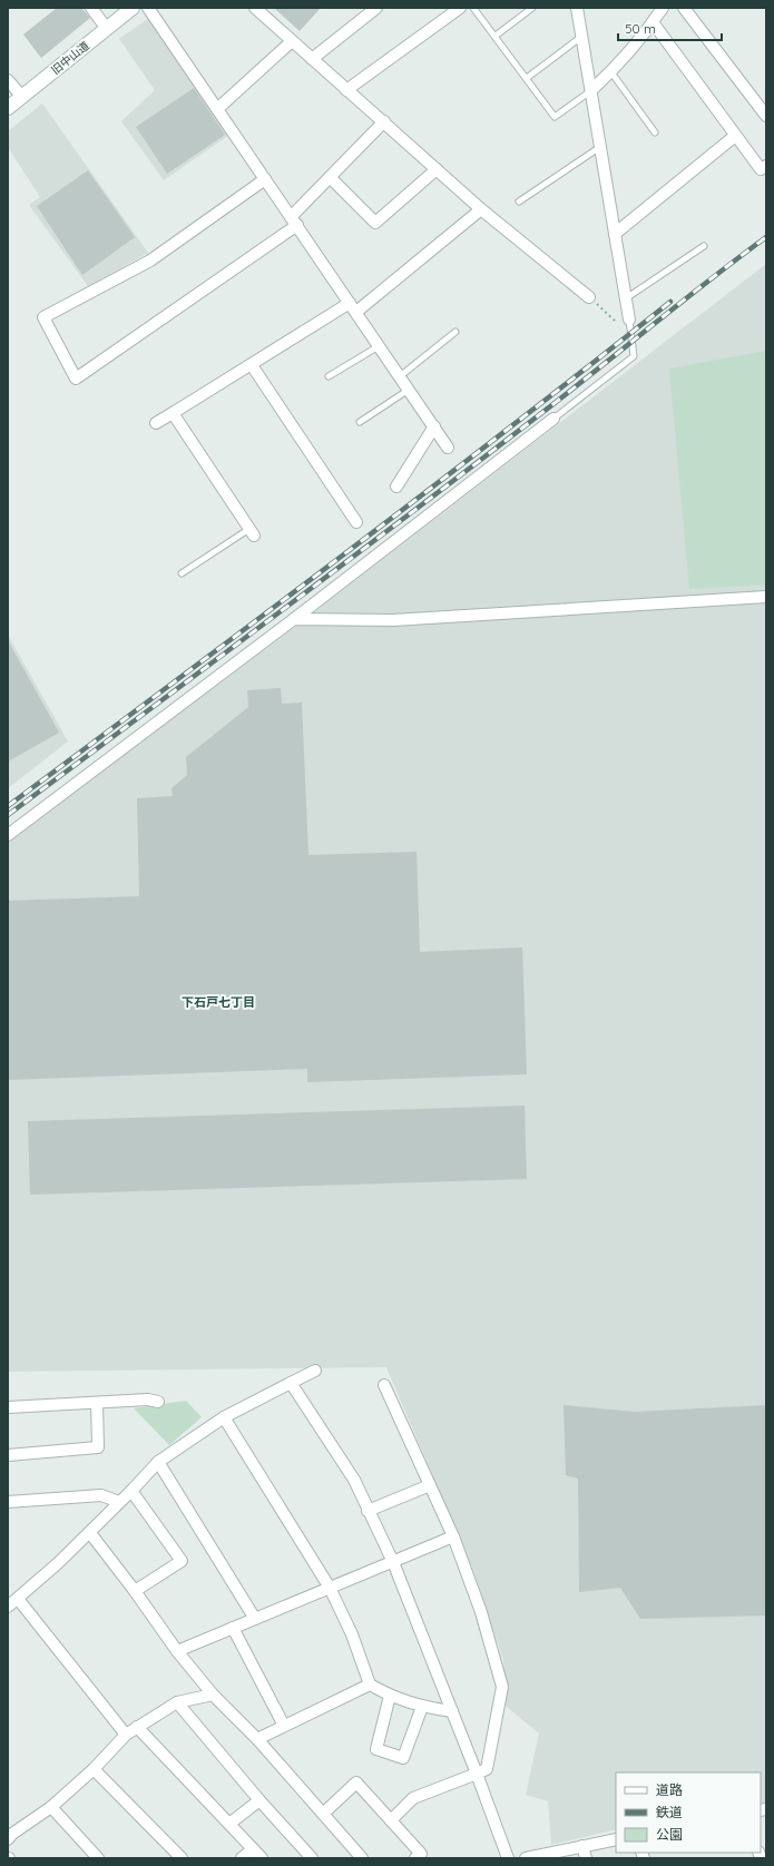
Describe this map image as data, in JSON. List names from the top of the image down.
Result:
{
  "streets": {
    "main road": ["旧中山道"]
  },
  "districts": ["下石戸七丁目"],
  "legend": ["道路", "鉄道", "公園"],
  "scale_bar": "50 m"
}
